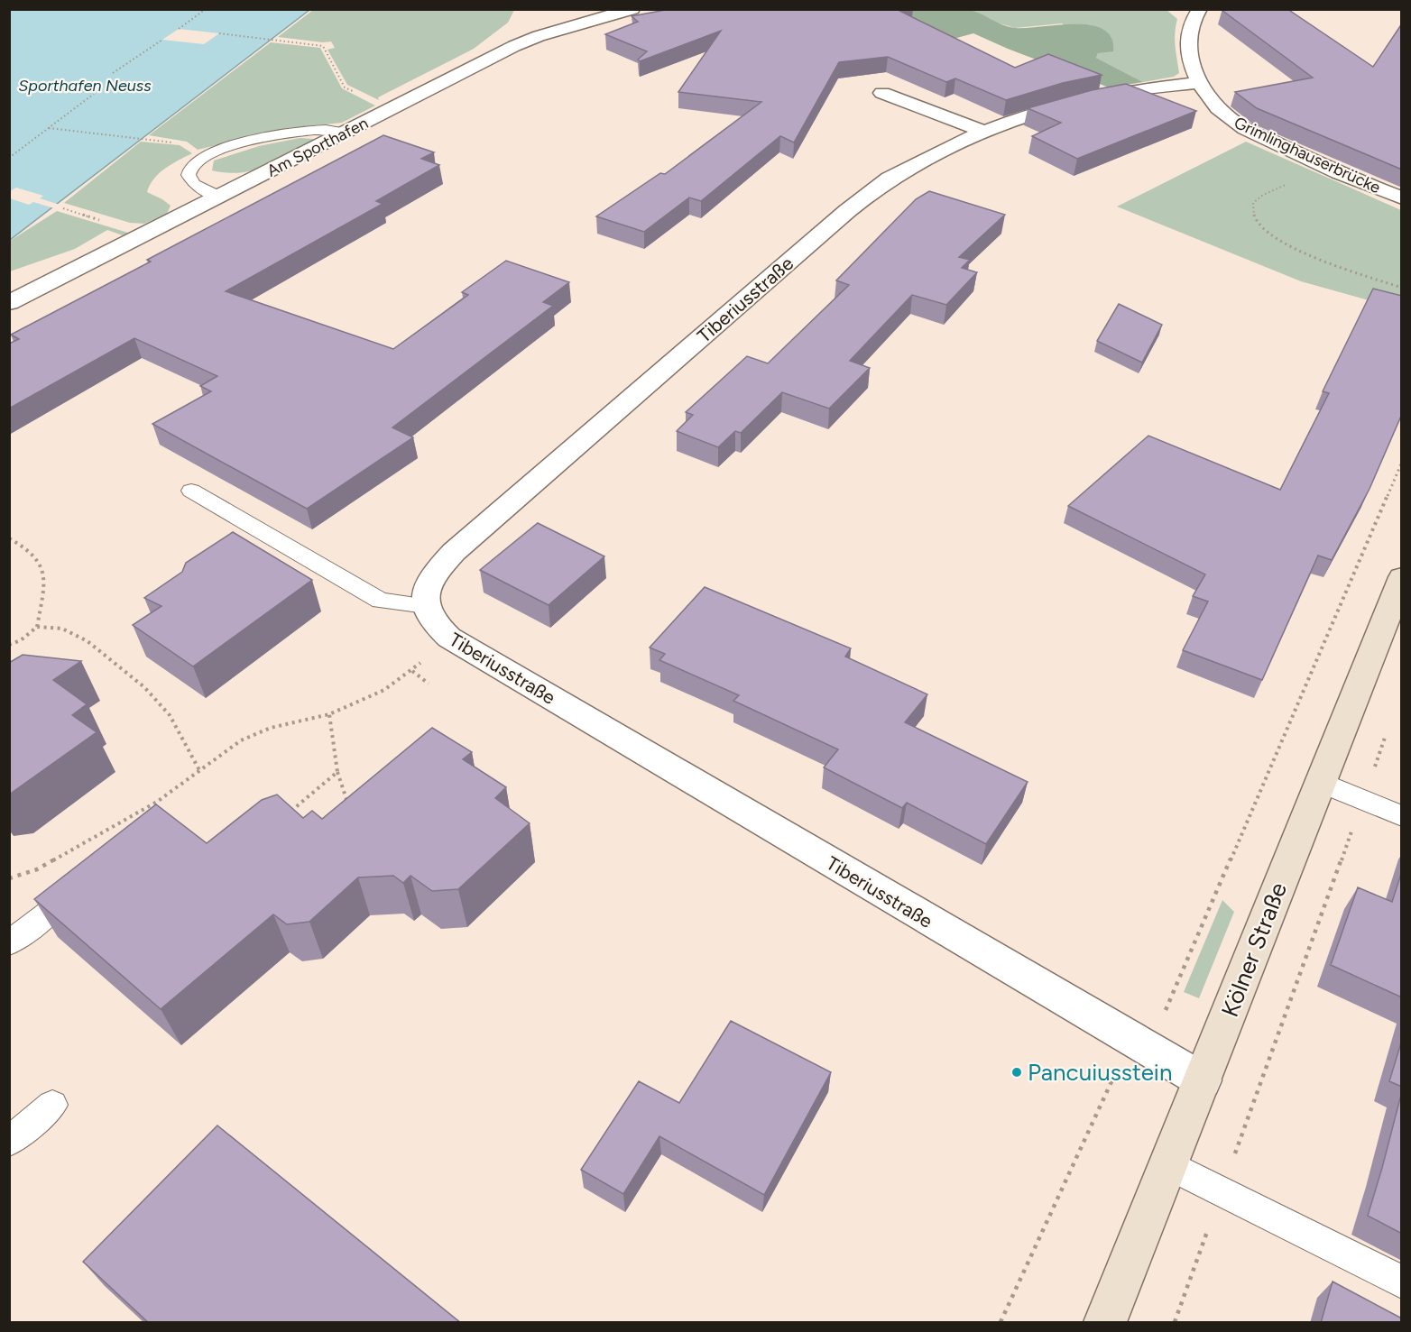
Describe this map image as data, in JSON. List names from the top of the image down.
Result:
{
  "streets": {
    "main road": ["Kölner Straße"],
    "street": ["Am Sporthafen", "Grimlinghauserbrücke", "Tiberiusstraße"]
  },
  "crossings": [
    ["Grimlinghauserbrücke", "Tiberiusstraße"],
    ["Tiberiusstraße", "Kölner Straße"]
  ],
  "water": ["Sporthafen Neuss"],
  "places": ["Pancuiusstein"]
}
